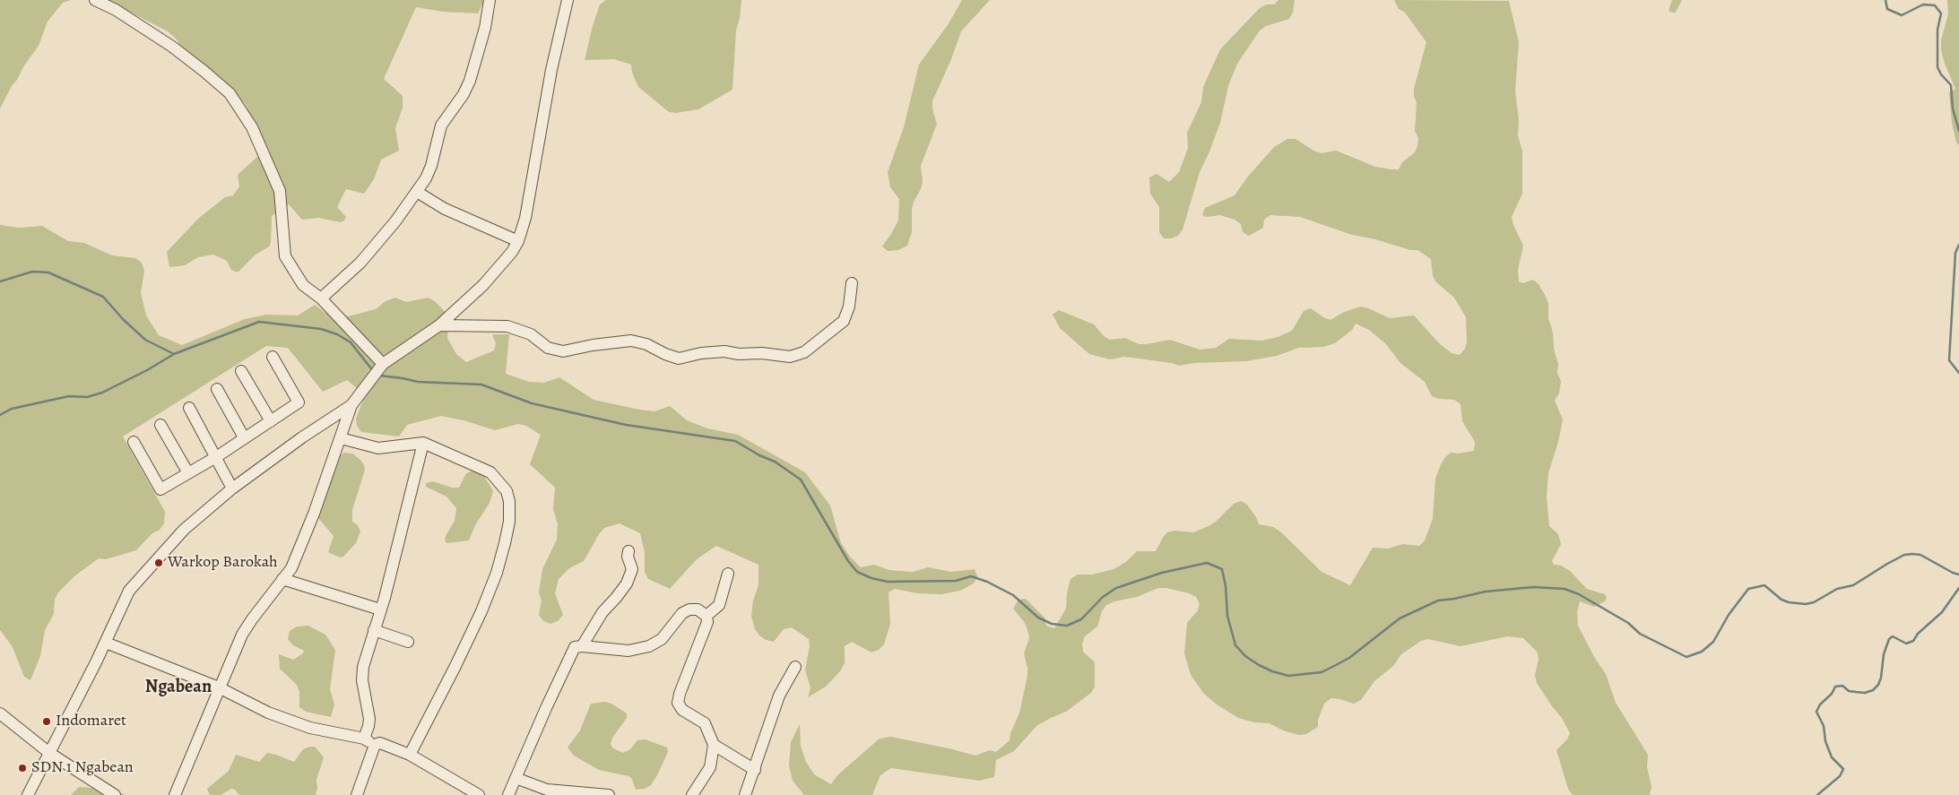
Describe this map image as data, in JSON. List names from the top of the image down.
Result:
{
  "districts": ["Ngabean"],
  "places": ["Warkop Barokah", "Indomaret", "SDN 1 Ngabean"]
}
